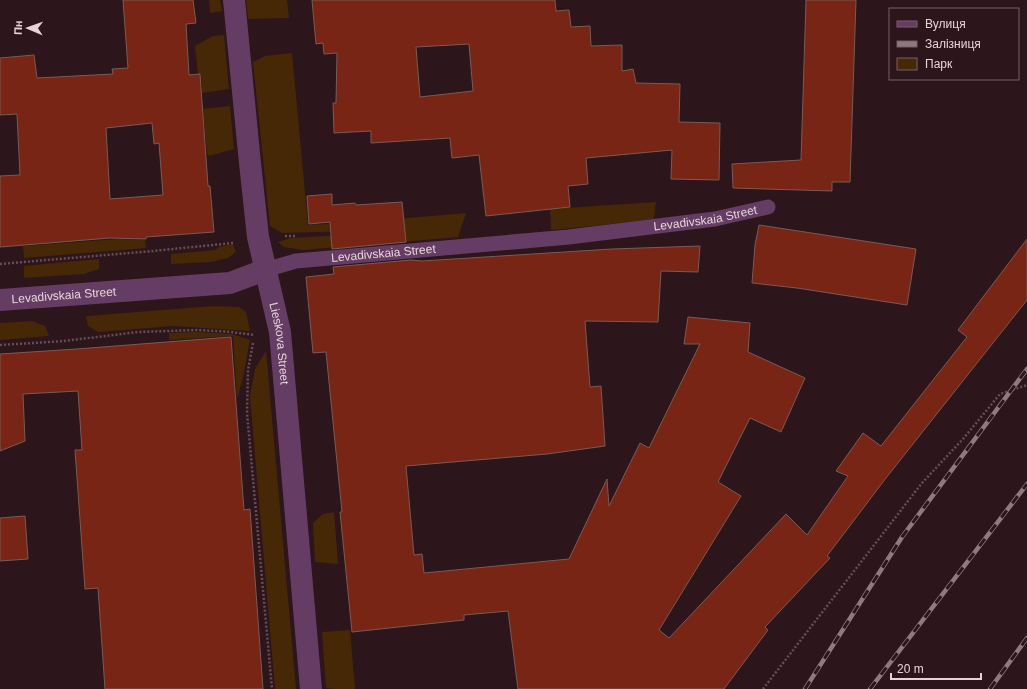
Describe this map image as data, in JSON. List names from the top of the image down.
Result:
{
  "streets": {
    "street": ["Levadivskaia Street", "Lieskova Street"]
  },
  "crossings": [
    ["Levadivskaia Street", "Lieskova Street"]
  ],
  "legend": ["Вулиця", "Залізниця", "Парк"],
  "scale_bar": "20 m",
  "north": "left"
}
